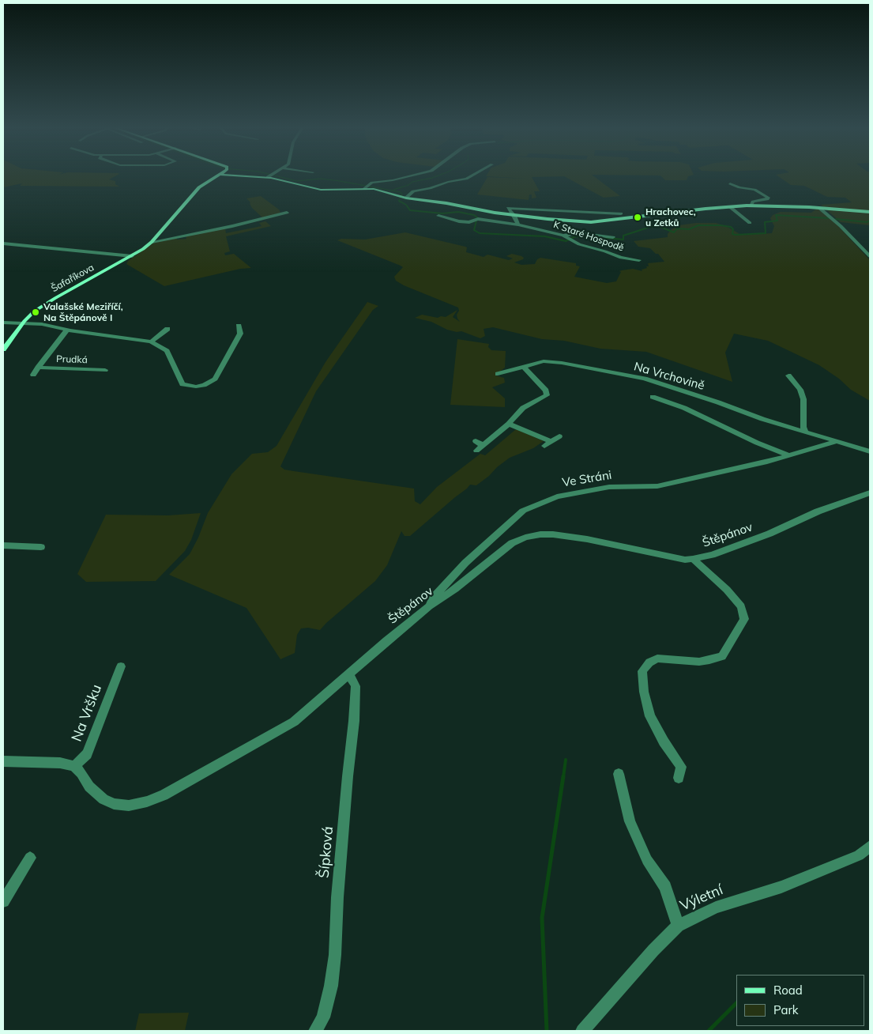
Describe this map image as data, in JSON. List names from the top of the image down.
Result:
{
  "streets": {
    "street": [
      "K Staré Hospodě",
      "Šafaříkova",
      "Prudká",
      "Na Vrchovině",
      "Ve Stráni",
      "Štěpánov",
      "Na Vršku",
      "Šípková",
      "Výletní"
    ]
  },
  "crossings": [
    ["Na Vrchovině", "Ve Stráni"],
    ["Ve Stráni", "Štěpánov"],
    ["Štěpánov", "Na Vršku"],
    ["Štěpánov", "Šípková"]
  ],
  "places": ["Hrachovec, u Zetků", "Valašské Meziříčí, Na Štěpánově I"],
  "legend": ["Road", "Park"]
}
